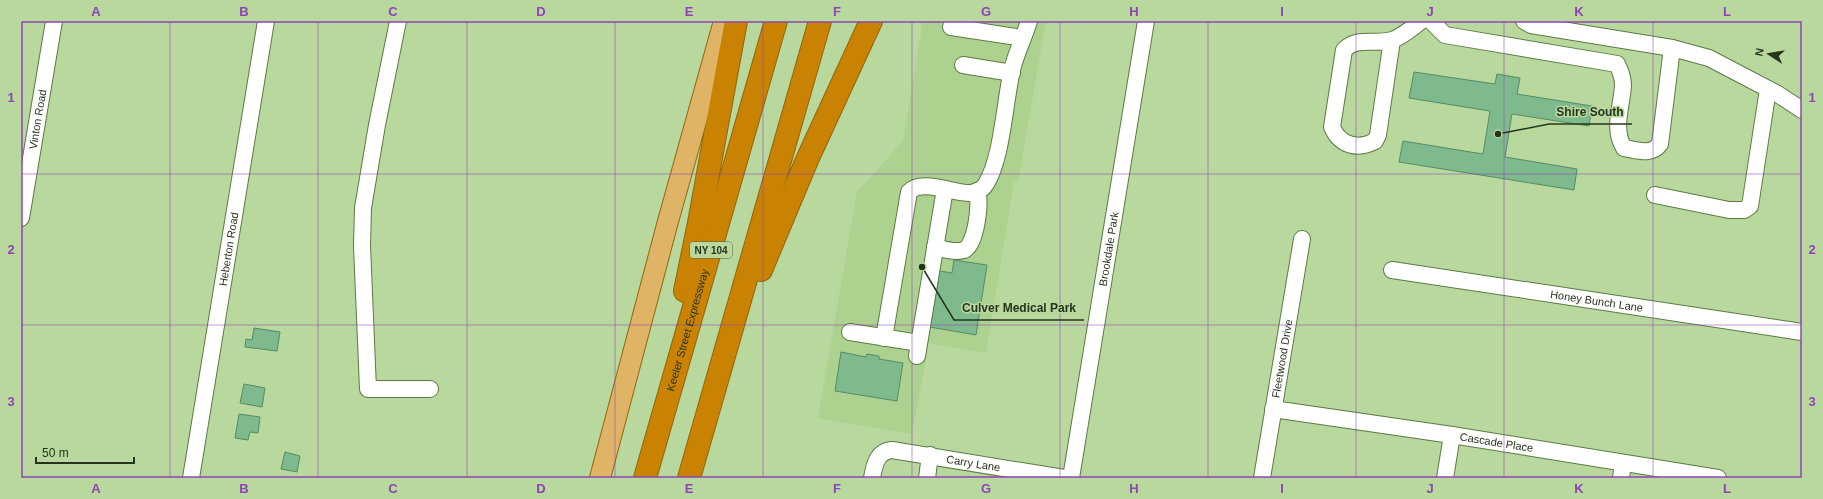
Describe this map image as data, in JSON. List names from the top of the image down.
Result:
{
  "streets": {
    "highway": ["NY 104", "Keeler Street Expressway"],
    "street": [
      "Vinton Road",
      "Heberton Road",
      "Brookdale Park",
      "Honey Bunch Lane",
      "Fleetwood Drive",
      "Cascade Place",
      "Carry Lane"
    ]
  },
  "crossings": [
    ["Fleetwood Drive", "Cascade Place"]
  ],
  "places": ["Shire South", "Culver Medical Park"],
  "scale_bar": "50 m",
  "north": "left",
  "grid": {
    "columns": [
      "A",
      "B",
      "C",
      "D",
      "E",
      "F",
      "G",
      "H",
      "I",
      "J",
      "K",
      "L"
    ],
    "rows": ["1", "2", "3"]
  }
}
